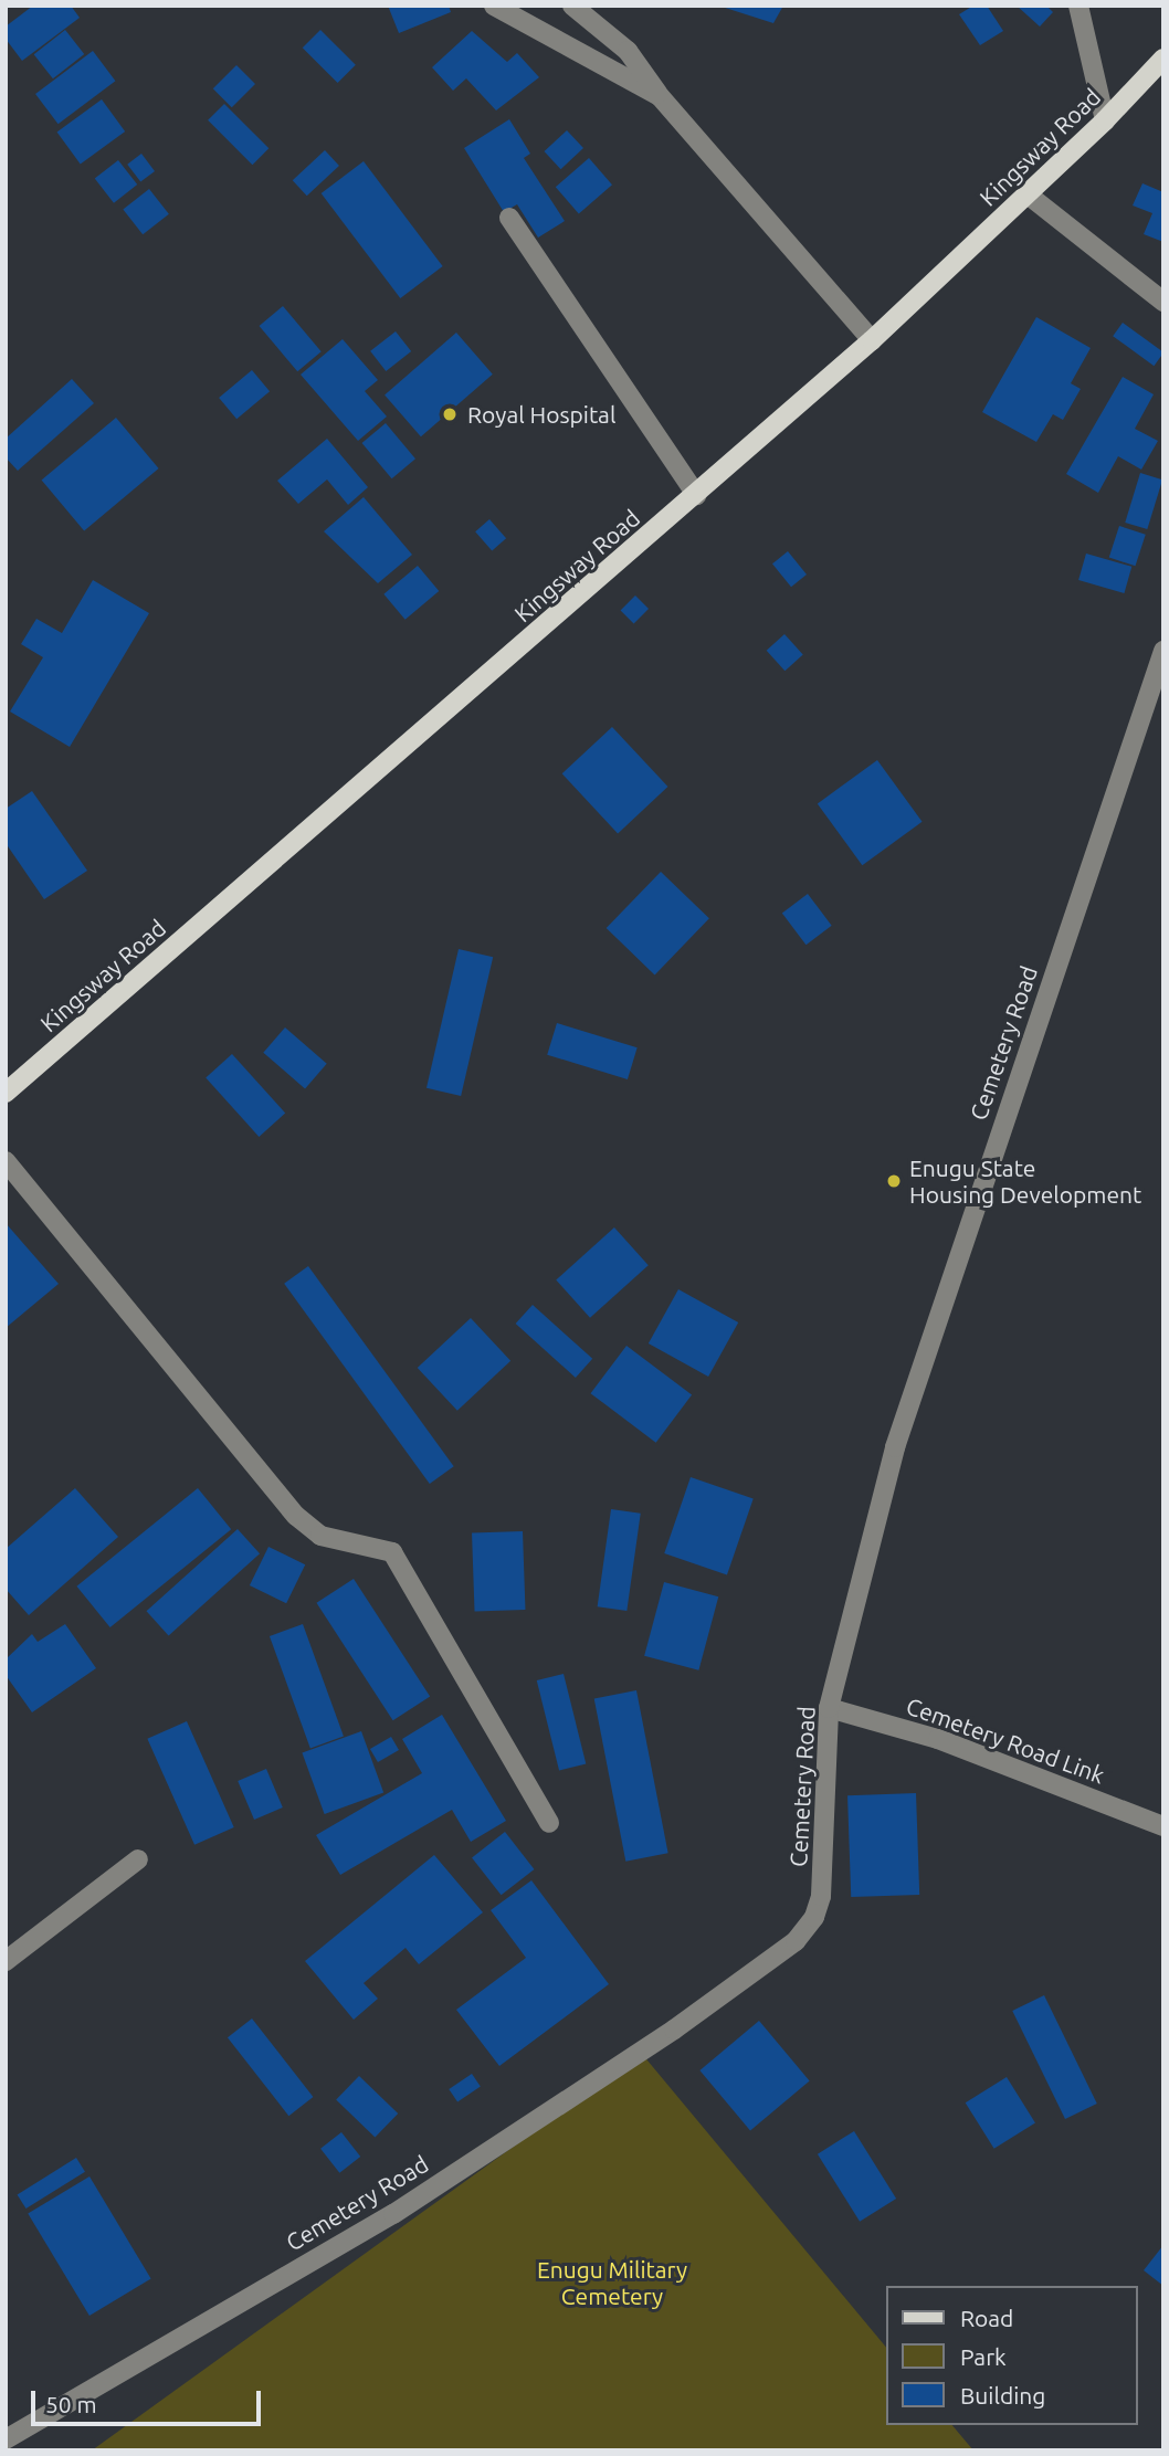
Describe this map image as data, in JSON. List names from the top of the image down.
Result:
{
  "streets": {
    "main road": ["Kingsway Road"],
    "street": ["Cemetery Road", "Cemetery Road Link"]
  },
  "crossings": [
    ["Cemetery Road", "Cemetery Road Link"]
  ],
  "parks": ["Enugu Military Cemetery"],
  "places": ["Royal Hospital", "Enugu State Housing Development"],
  "legend": ["Road", "Park", "Building"],
  "scale_bar": "50 m"
}
